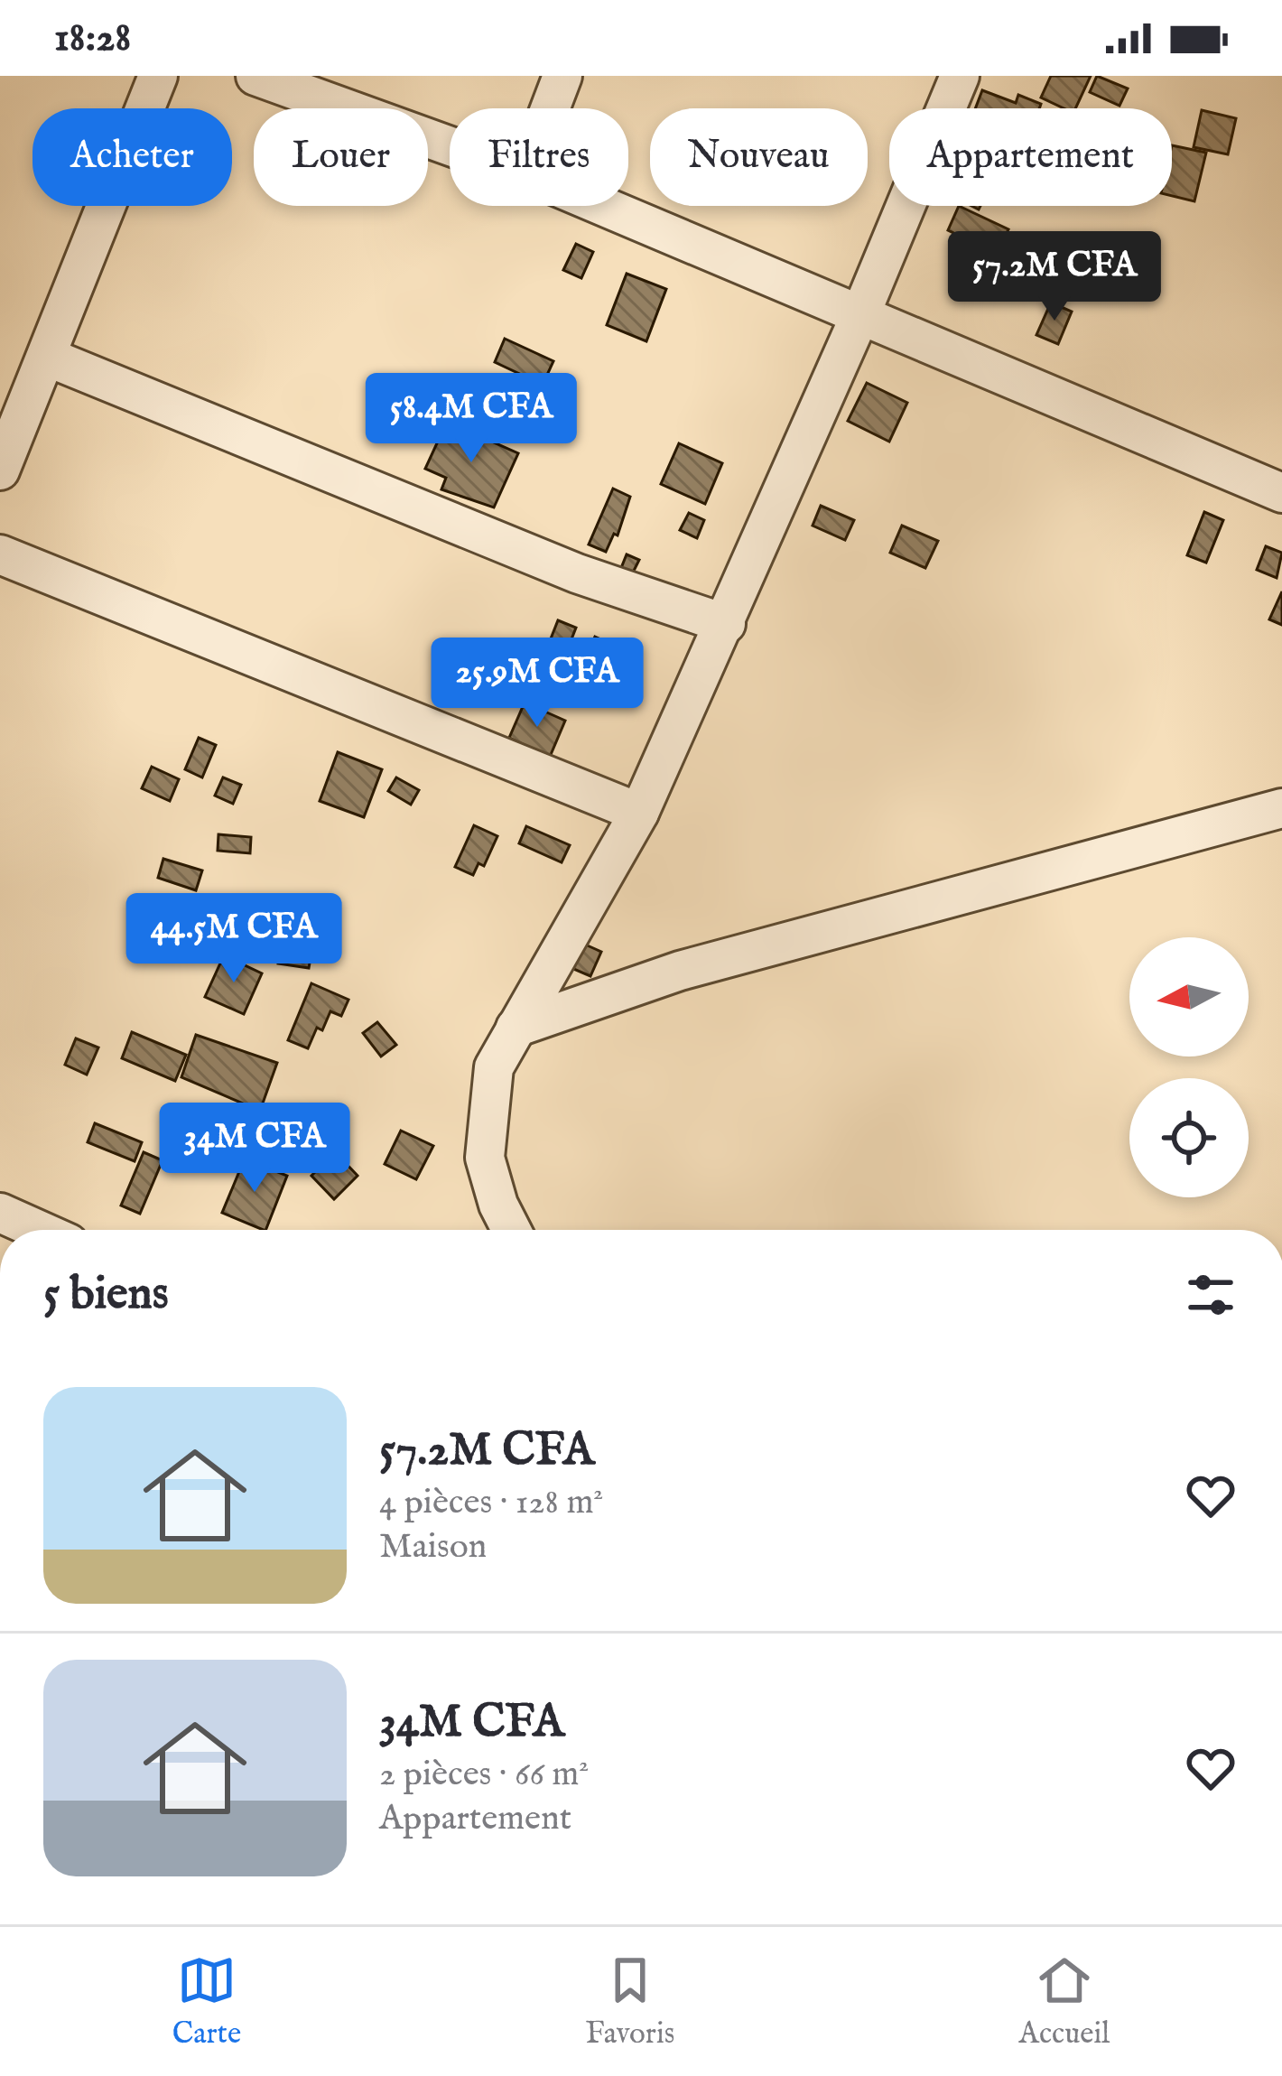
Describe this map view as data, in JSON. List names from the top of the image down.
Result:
{
  "north": "left",
  "page": {
    "status": "18:28",
    "chip": [
      "Acheter",
      "Louer",
      "Filtres",
      "Nouveau",
      "Appartement"
    ],
    "price": [
      "57.2M CFA",
      "58.4M CFA",
      "25.9M CFA",
      "44.5M CFA",
      "34M CFA"
    ],
    "heading": "5 biens",
    "list": [
      {
        "name": "57.2M CFA",
        "note": "4 pièces · 128 m² · Maison"
      },
      {
        "name": "34M CFA",
        "note": "2 pièces · 66 m² · Appartement"
      }
    ],
    "tabs": ["Carte", "Favoris", "Accueil"]
  }
}
